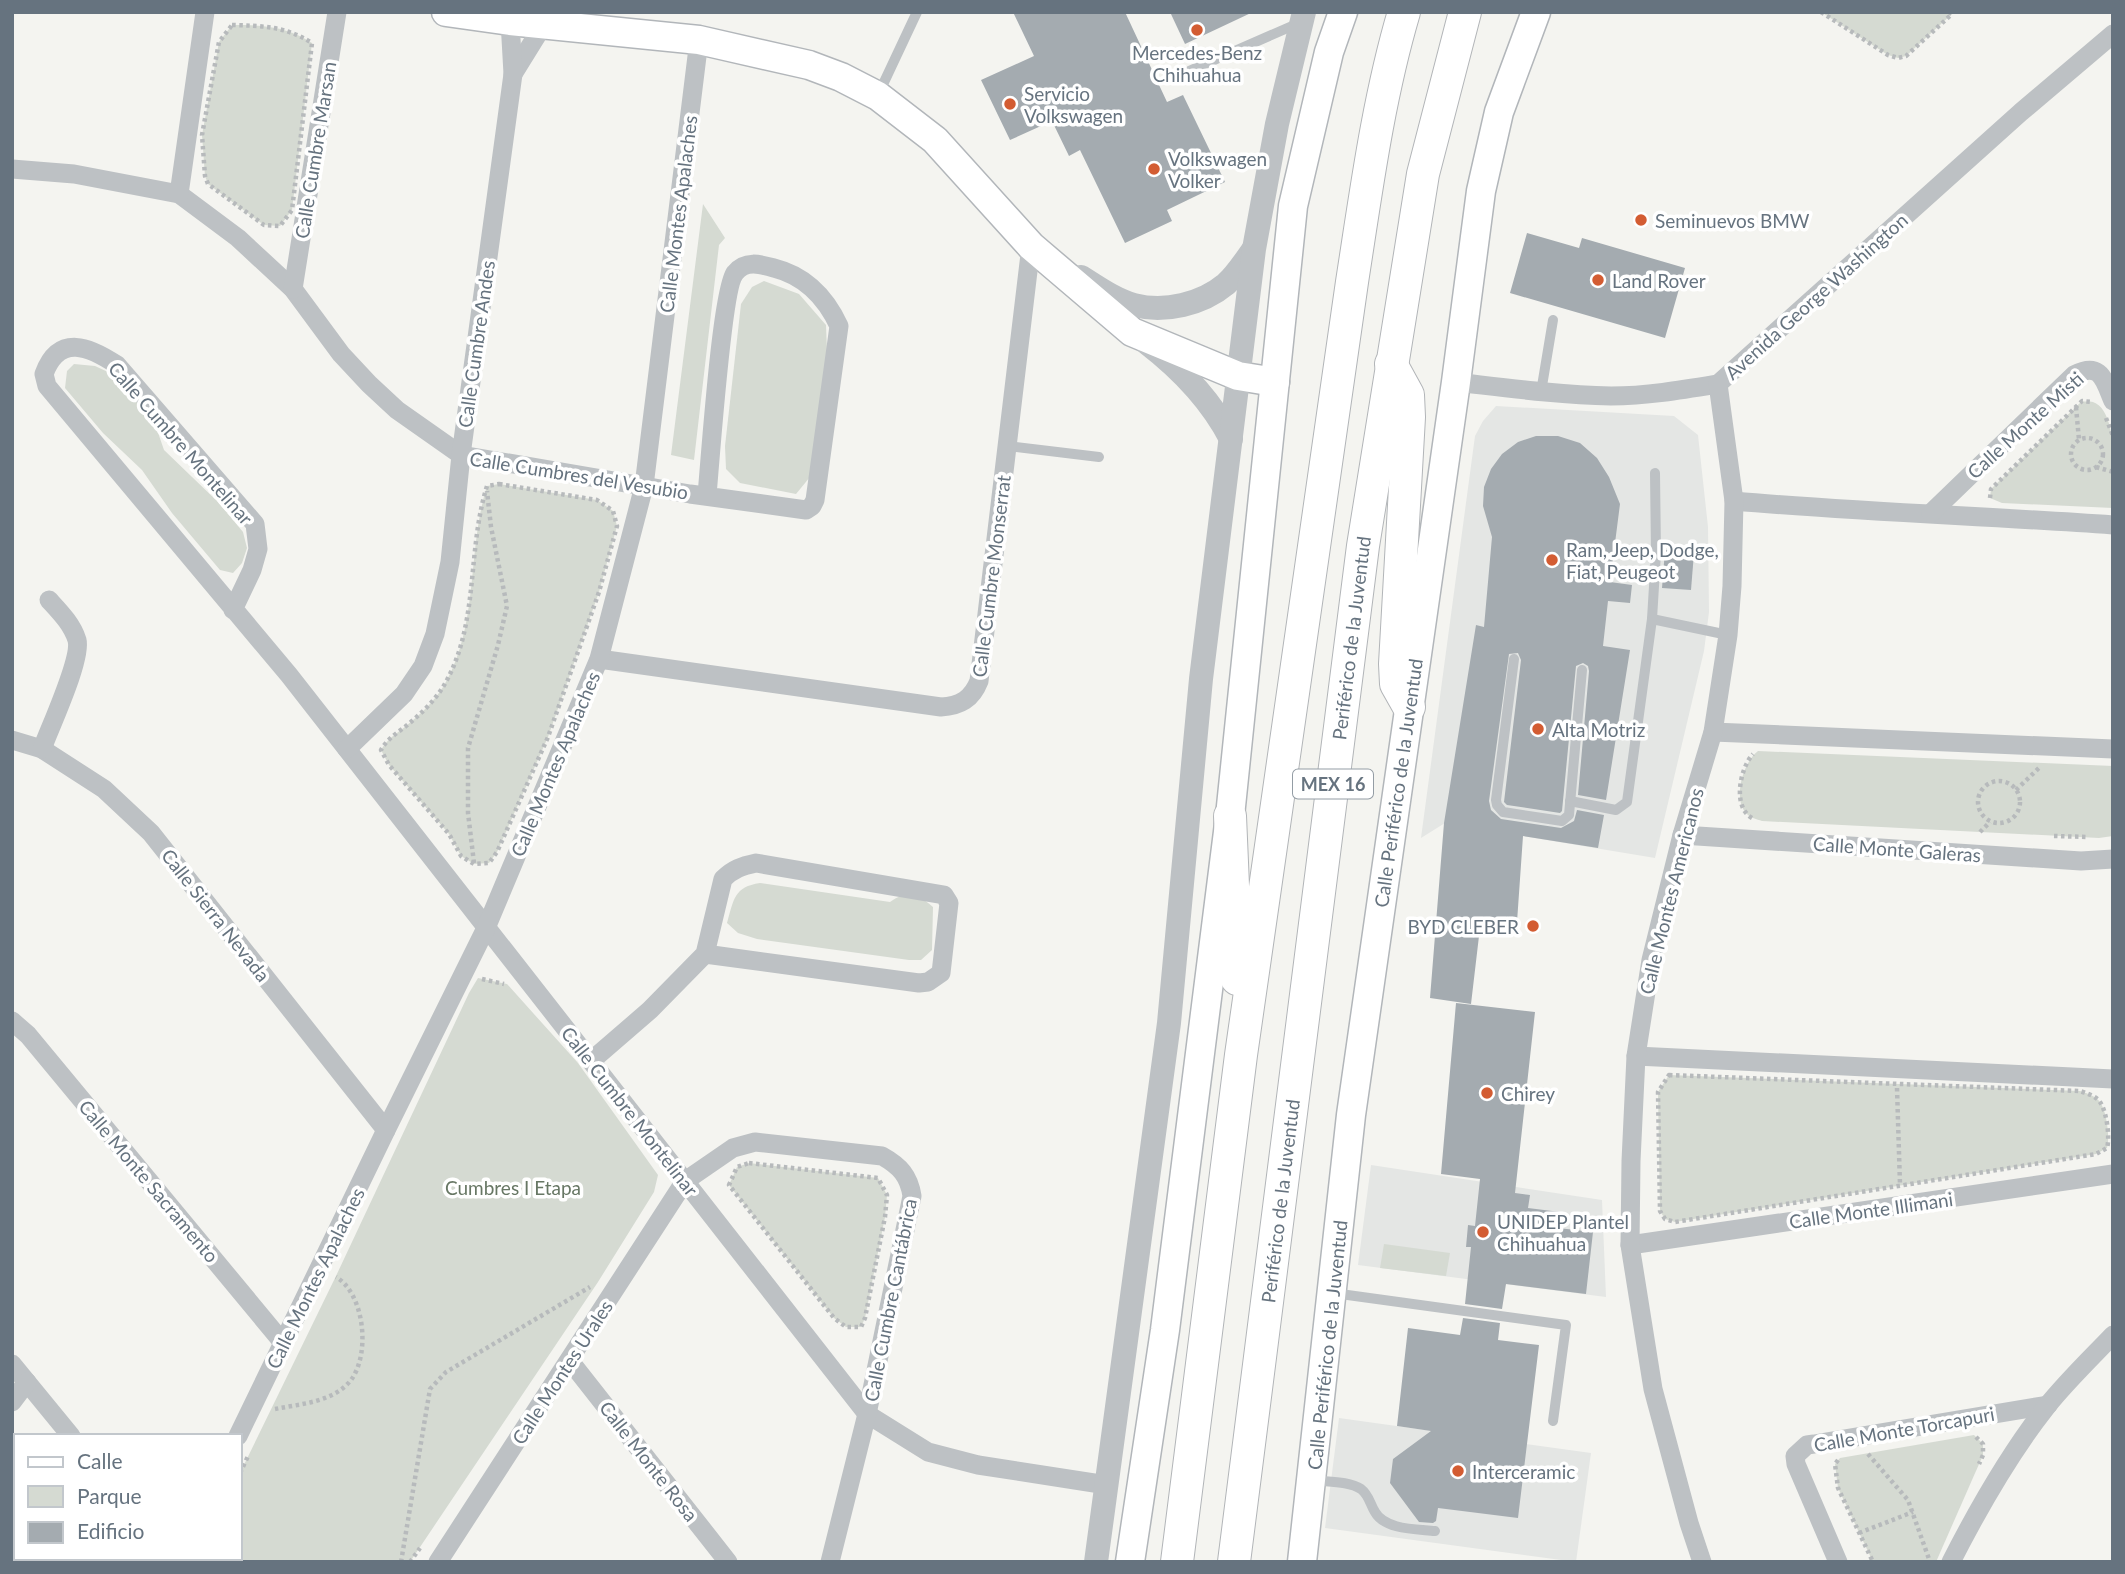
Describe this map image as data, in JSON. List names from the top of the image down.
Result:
{
  "streets": {
    "highway": ["Periférico de la Juventud", "MEX 16"],
    "main road": ["Calle Periférico de la Juventud"],
    "street": [
      "Calle Cumbre Marsan",
      "Calle Montes Apalaches",
      "Avenida George Washington",
      "Calle Cumbre Andes",
      "Calle Monte Misti",
      "Calle Cumbre Montelinar",
      "Calle Cumbres del Vesubio",
      "Calle Cumbre Monserrat",
      "Calle Monte Galeras",
      "Calle Montes Americanos",
      "Calle Sierra Nevada",
      "Calle Monte Sacramento",
      "Calle Monte Illimani",
      "Calle Cumbre Cantábrica",
      "Calle Montes Urales",
      "Calle Monte Torcapuri",
      "Calle Monte Rosa"
    ]
  },
  "crossings": [
    ["Calle Cumbre Marsan", "Calle Cumbres del Vesubio"],
    ["Calle Montes Apalaches", "Calle Cumbre Montelinar"],
    ["Calle Montes Apalaches", "Calle Cumbres del Vesubio"],
    ["Calle Montes Apalaches", "Calle Cumbre Monserrat"],
    ["Calle Montes Apalaches", "Calle Sierra Nevada"],
    ["Calle Montes Apalaches", "Calle Monte Sacramento"],
    ["Avenida George Washington", "Calle Periférico de la Juventud"],
    ["Avenida George Washington", "Calle Montes Americanos"],
    ["Calle Cumbre Andes", "Calle Cumbre Montelinar"],
    ["Calle Cumbre Andes", "Calle Cumbres del Vesubio"],
    ["Calle Cumbre Montelinar", "Calle Cumbre Cantábrica"],
    ["Calle Cumbre Montelinar", "Calle Montes Urales"],
    ["Calle Monte Galeras", "Calle Montes Americanos"],
    ["Calle Montes Americanos", "Calle Monte Illimani"],
    ["Calle Cumbre Cantábrica", "Calle Montes Urales"],
    ["Calle Montes Urales", "Calle Monte Rosa"]
  ],
  "parks": ["Cumbres I Etapa"],
  "places": [
    "Mercedes-Benz Chihuahua",
    "Servicio Volkswagen",
    "Volkswagen Volker",
    "Seminuevos BMW",
    "Land Rover",
    "Ram, Jeep, Dodge, Fiat, Peugeot",
    "Alta Motriz",
    "BYD CLEBER",
    "Chirey",
    "UNIDEP Plantel Chihuahua",
    "Interceramic"
  ],
  "legend": ["Calle", "Parque", "Edificio"]
}
